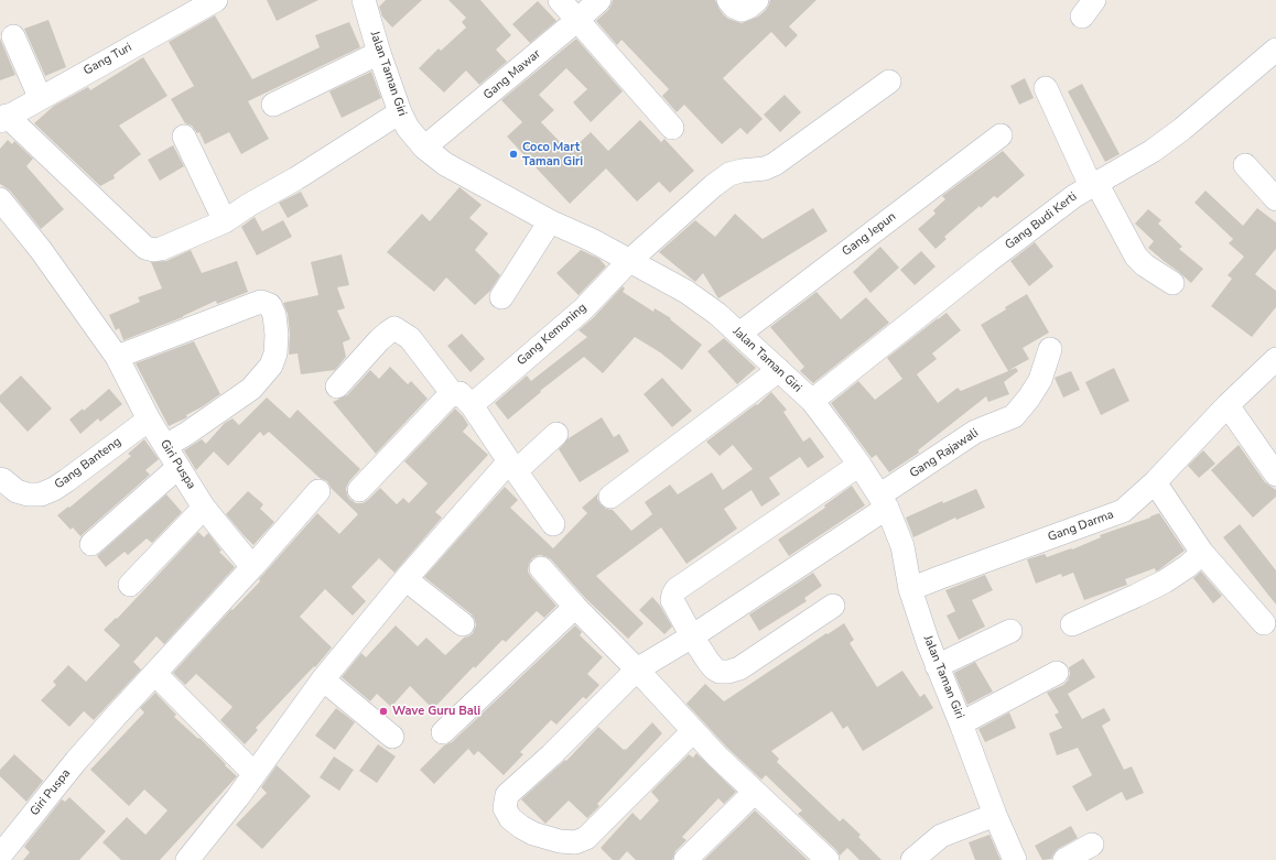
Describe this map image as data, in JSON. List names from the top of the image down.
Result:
{
  "streets": {
    "street": [
      "Gang Turi",
      "Jalan Taman Giri",
      "Gang Mawar",
      "Gang Budi Kerti",
      "Gang Jepun",
      "Gang Kemoning",
      "Gang Rajawali",
      "Gang Banteng",
      "Giri Puspa",
      "Gang Darma"
    ]
  },
  "crossings": [
    ["Jalan Taman Giri", "Gang Mawar"],
    ["Jalan Taman Giri", "Gang Budi Kerti"],
    ["Jalan Taman Giri", "Gang Jepun"],
    ["Jalan Taman Giri", "Gang Kemoning"],
    ["Jalan Taman Giri", "Gang Rajawali"],
    ["Jalan Taman Giri", "Gang Darma"],
    ["Gang Banteng", "Giri Puspa"]
  ],
  "places": ["Coco Mart Taman Giri", "Wave Guru Bali"]
}
